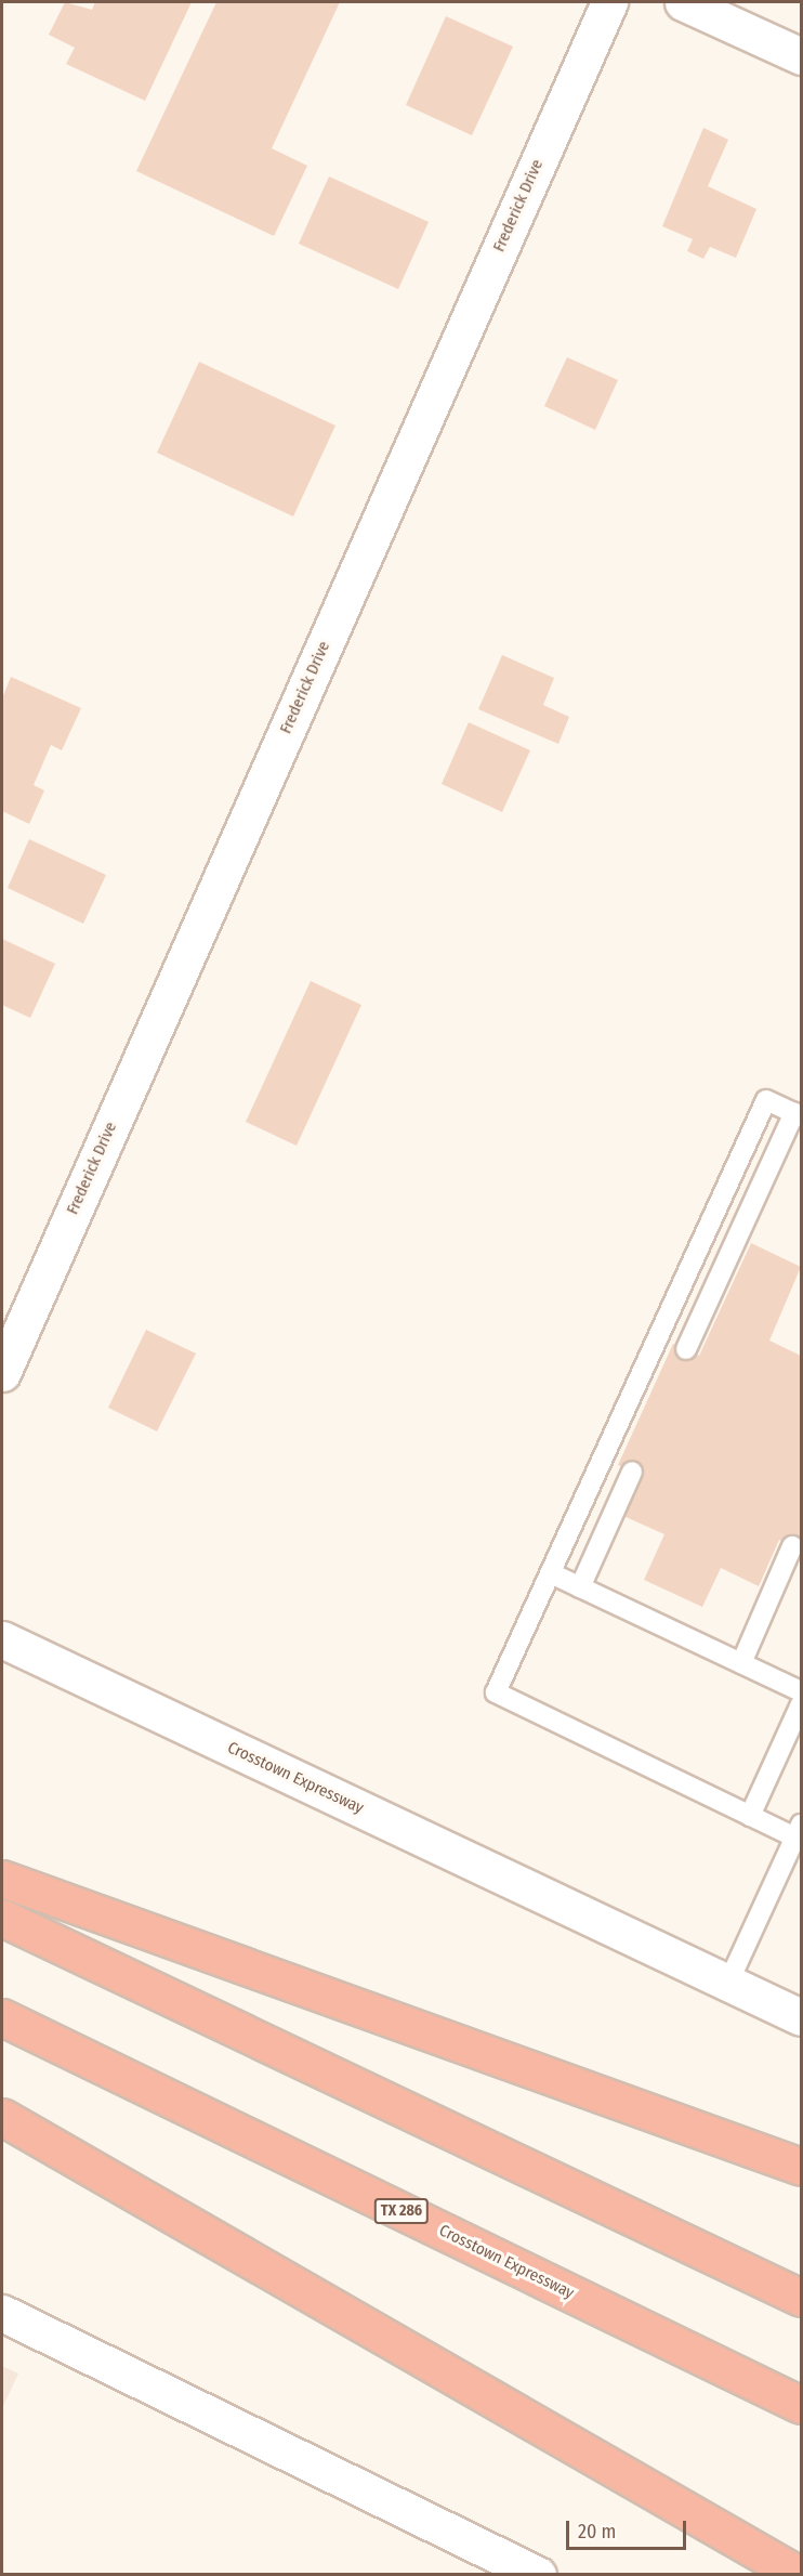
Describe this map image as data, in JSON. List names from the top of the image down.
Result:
{
  "streets": {
    "highway": ["Crosstown Expressway", "TX 286"],
    "main road": ["Frederick Drive"]
  },
  "scale_bar": "20 m"
}
